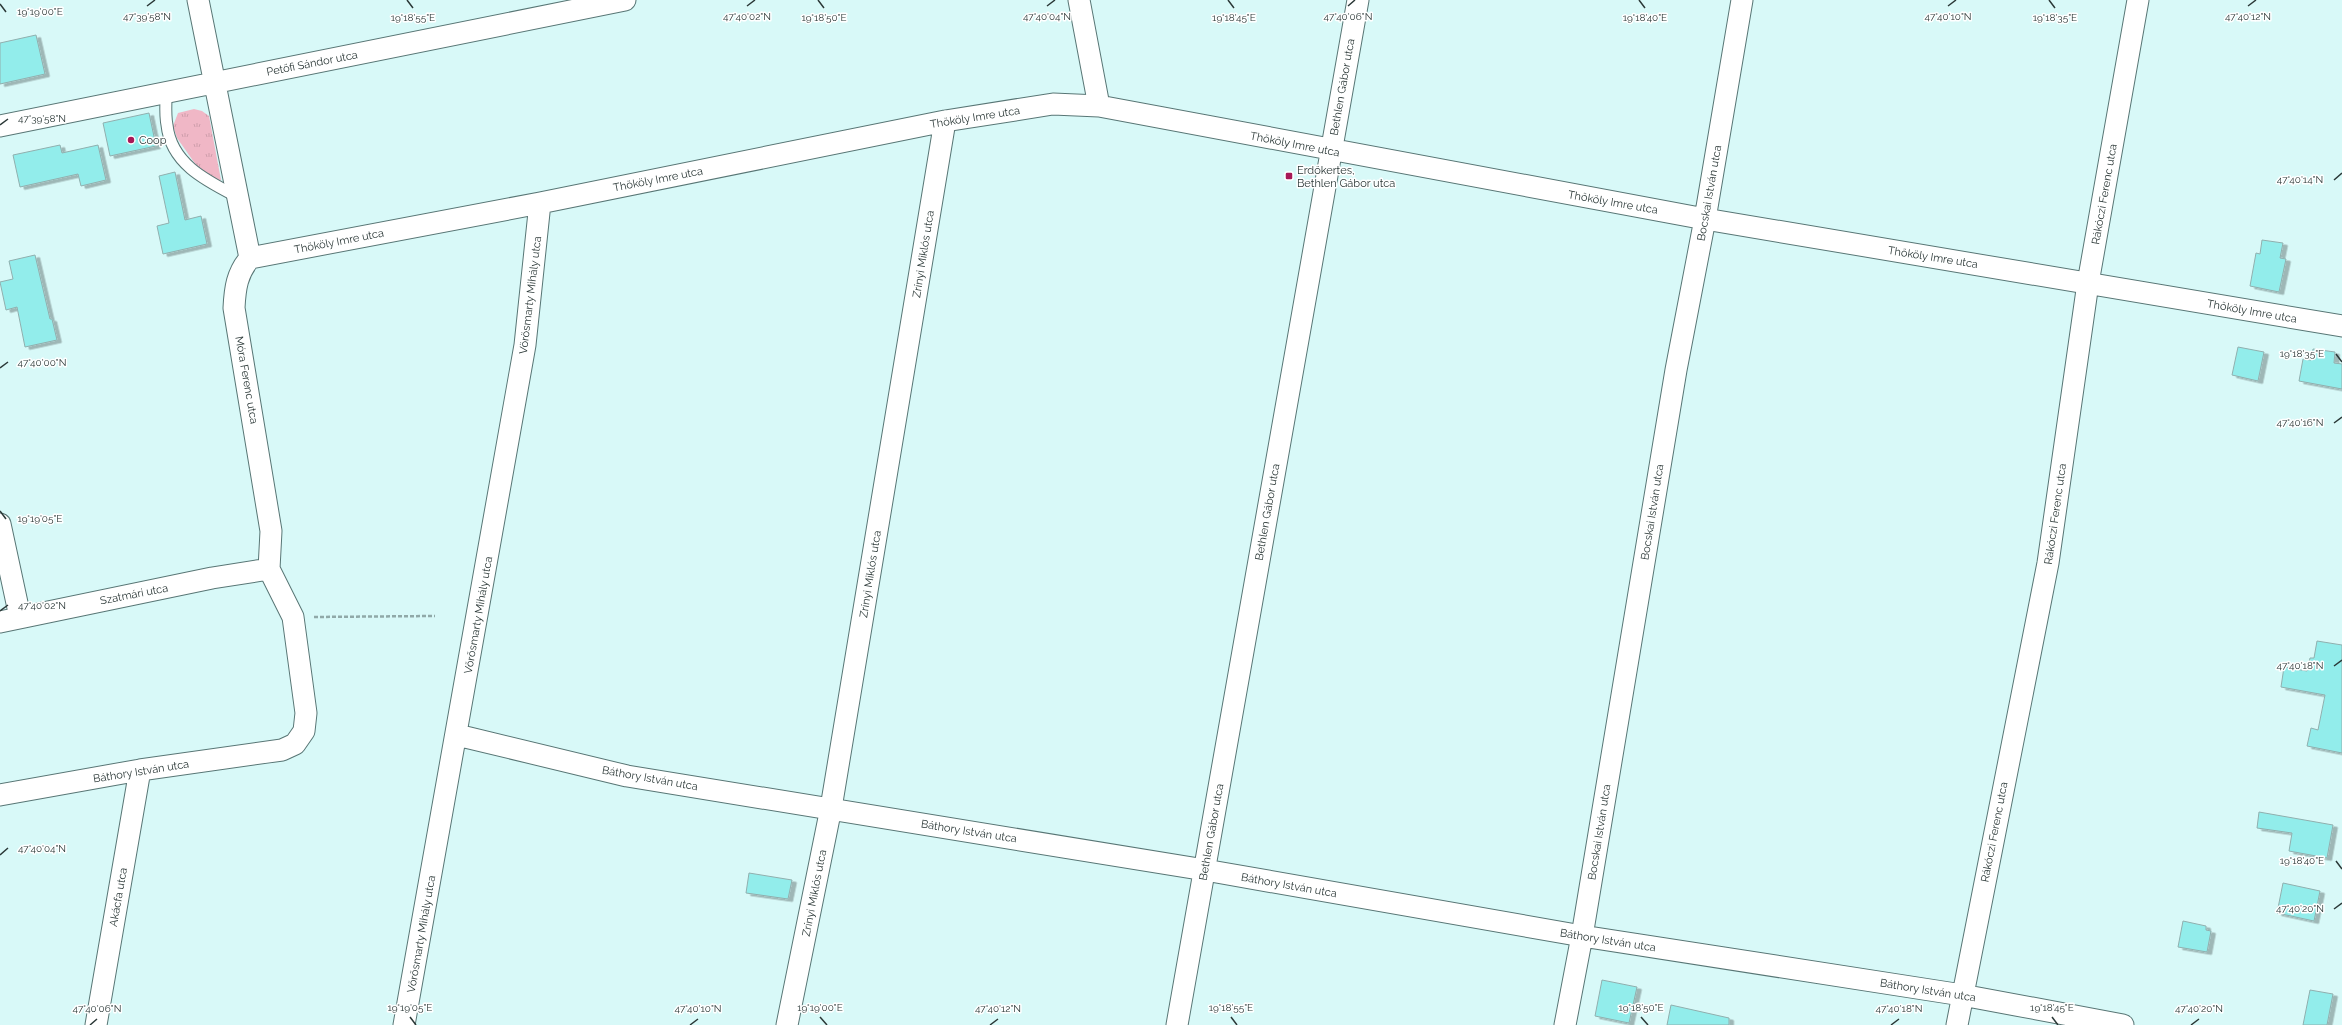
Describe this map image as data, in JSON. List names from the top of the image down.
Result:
{
  "streets": {
    "street": [
      "Petőfi Sándor utca",
      "Bethlen Gábor utca",
      "Thököly Imre utca",
      "Bocskai István utca",
      "Rákóczi Ferenc utca",
      "Zrínyi Miklós utca",
      "Vörösmarty Mihály utca",
      "Móra Ferenc utca",
      "Szatmári utca",
      "Báthory István utca",
      "Akácfa utca"
    ]
  },
  "crossings": [
    ["Bethlen Gábor utca", "Thököly Imre utca"],
    ["Bethlen Gábor utca", "Báthory István utca"],
    ["Thököly Imre utca", "Bocskai István utca"],
    ["Thököly Imre utca", "Rákóczi Ferenc utca"],
    ["Thököly Imre utca", "Zrínyi Miklós utca"],
    ["Thököly Imre utca", "Vörösmarty Mihály utca"],
    ["Thököly Imre utca", "Móra Ferenc utca"],
    ["Bocskai István utca", "Báthory István utca"],
    ["Rákóczi Ferenc utca", "Báthory István utca"],
    ["Zrínyi Miklós utca", "Báthory István utca"],
    ["Vörösmarty Mihály utca", "Báthory István utca"],
    ["Móra Ferenc utca", "Szatmári utca"],
    ["Móra Ferenc utca", "Báthory István utca"],
    ["Báthory István utca", "Akácfa utca"]
  ],
  "places": {
    "other": ["Coop"],
    "transit": ["Erdőkertes, Bethlen Gábor utca"]
  },
  "coordinates": [
    "19°19'00\"E",
    "47°40'02\"N",
    "47°40'10\"N",
    "47°39'58\"N",
    "47°40'04\"N",
    "47°40'06\"N",
    "47°40'12\"N",
    "19°18'50\"E",
    "19°18'55\"E",
    "19°18'45\"E",
    "19°18'40\"E",
    "19°18'35\"E",
    "47°40'14\"N",
    "47°40'00\"N",
    "47°40'16\"N",
    "19°19'05\"E",
    "47°40'18\"N",
    "47°40'20\"N"
  ]
}
